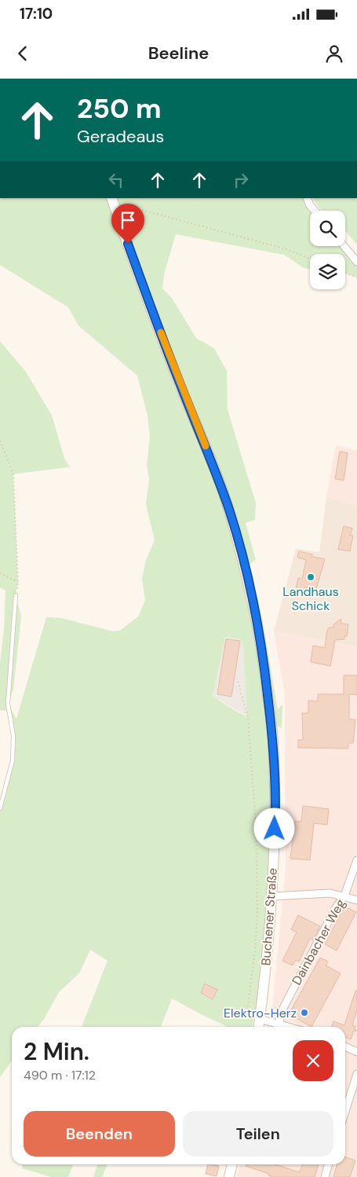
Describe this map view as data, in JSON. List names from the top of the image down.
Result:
{
  "streets": {
    "main road": ["Buchener Straße"],
    "street": ["Dainbacher Weg"]
  },
  "places": ["Landhaus Schick", "Elektro-Herz"],
  "page": {
    "status": "17:10",
    "header": "Beeline",
    "turn": ["250 m", "Geradeaus"],
    "heading": ["2 Min.", "490 m · 17:12"],
    "buttons": ["Beenden", "Teilen"]
  }
}
